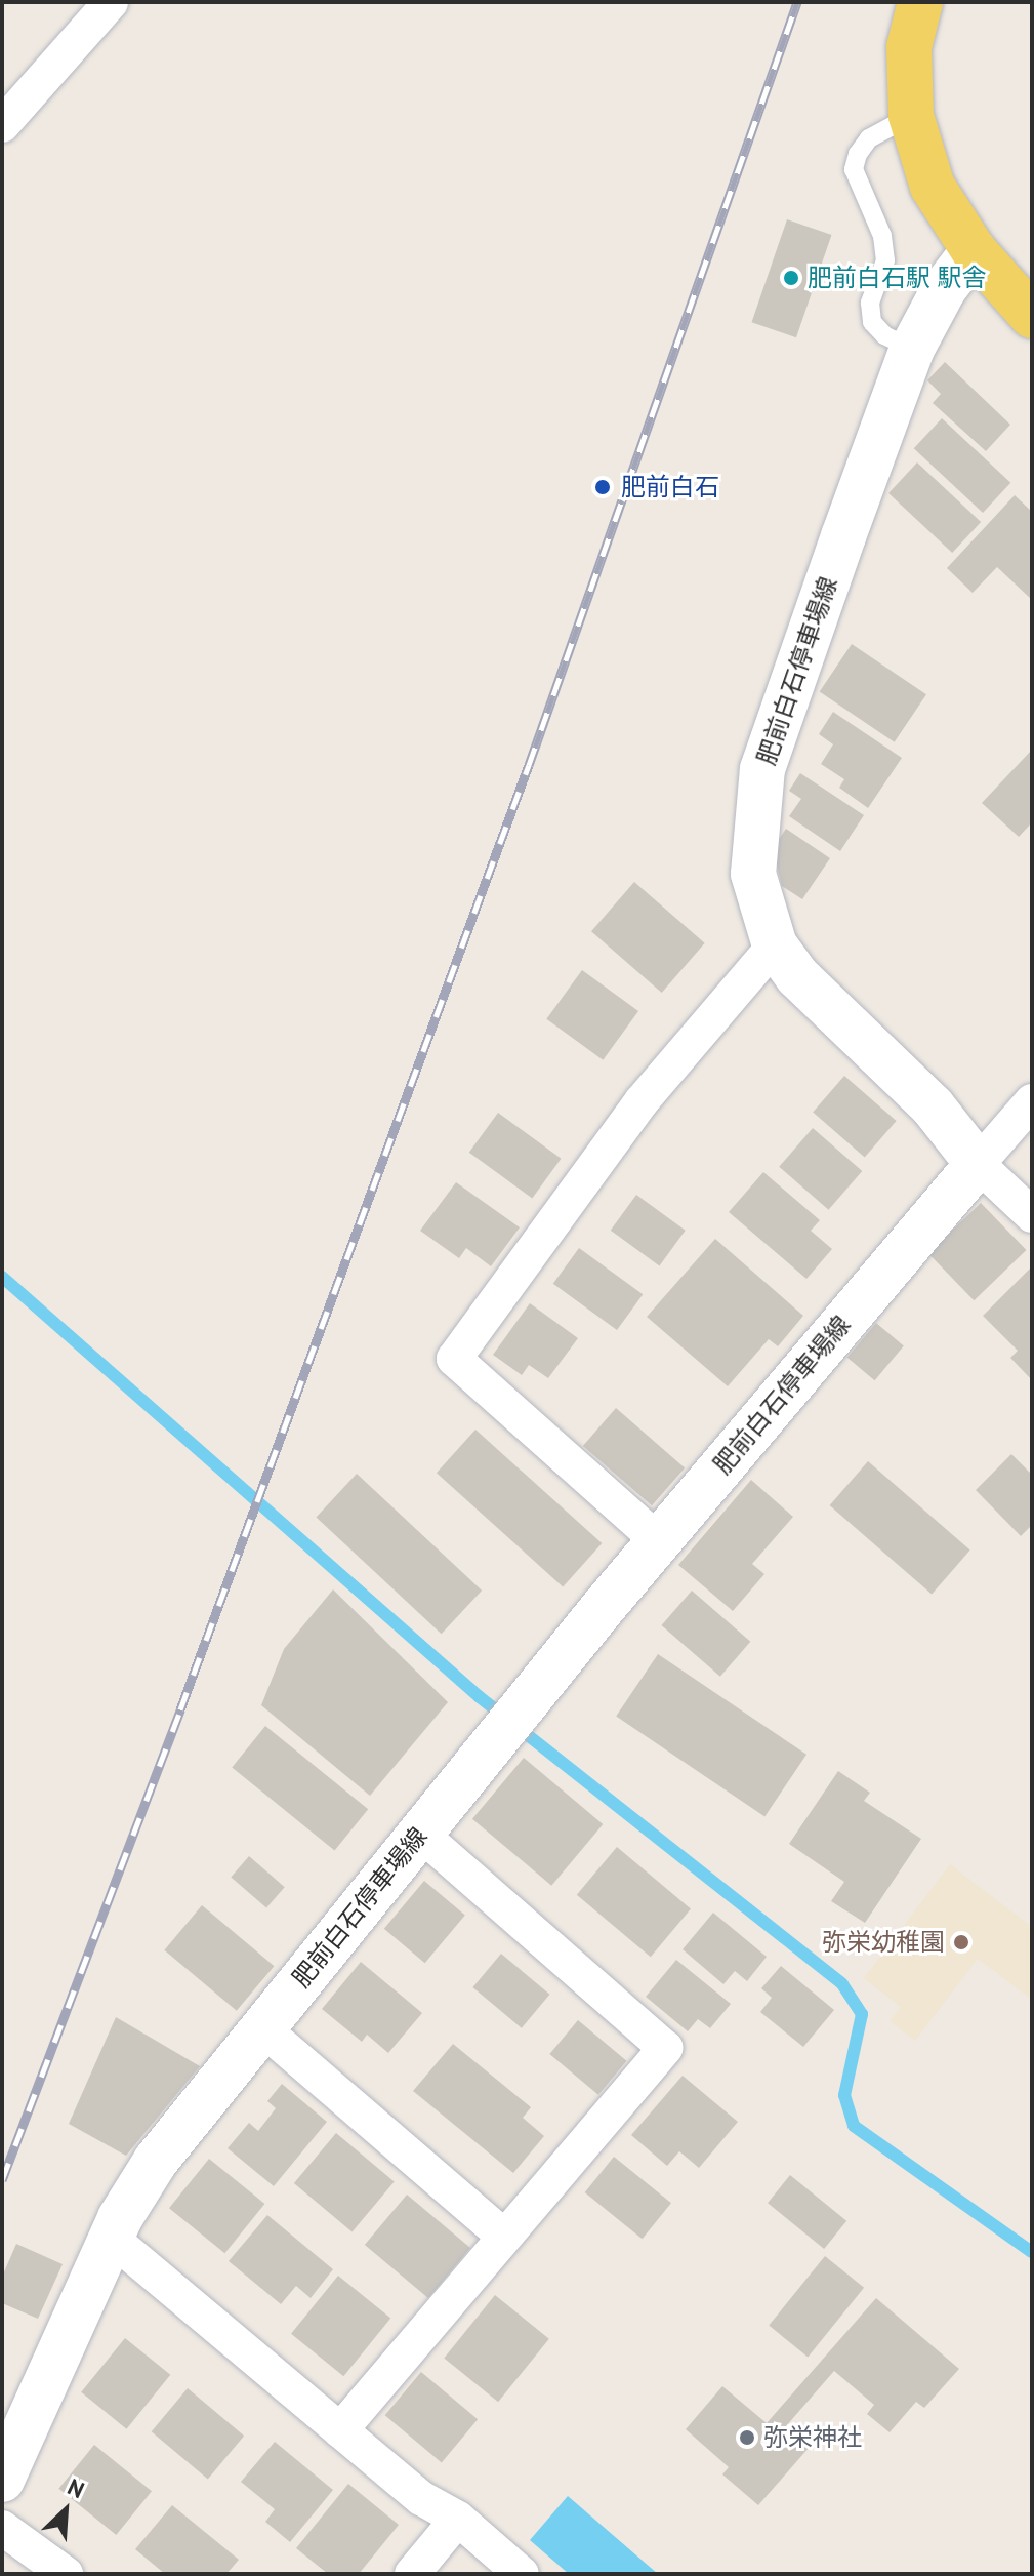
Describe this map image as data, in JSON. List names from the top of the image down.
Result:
{
  "streets": {
    "main road": ["肥前白石停車場線"]
  },
  "places": [
    "肥前白石駅 駅舎",
    "肥前白石",
    "弥栄幼稚園",
    "弥栄神社"
  ],
  "north": "top right"
}
